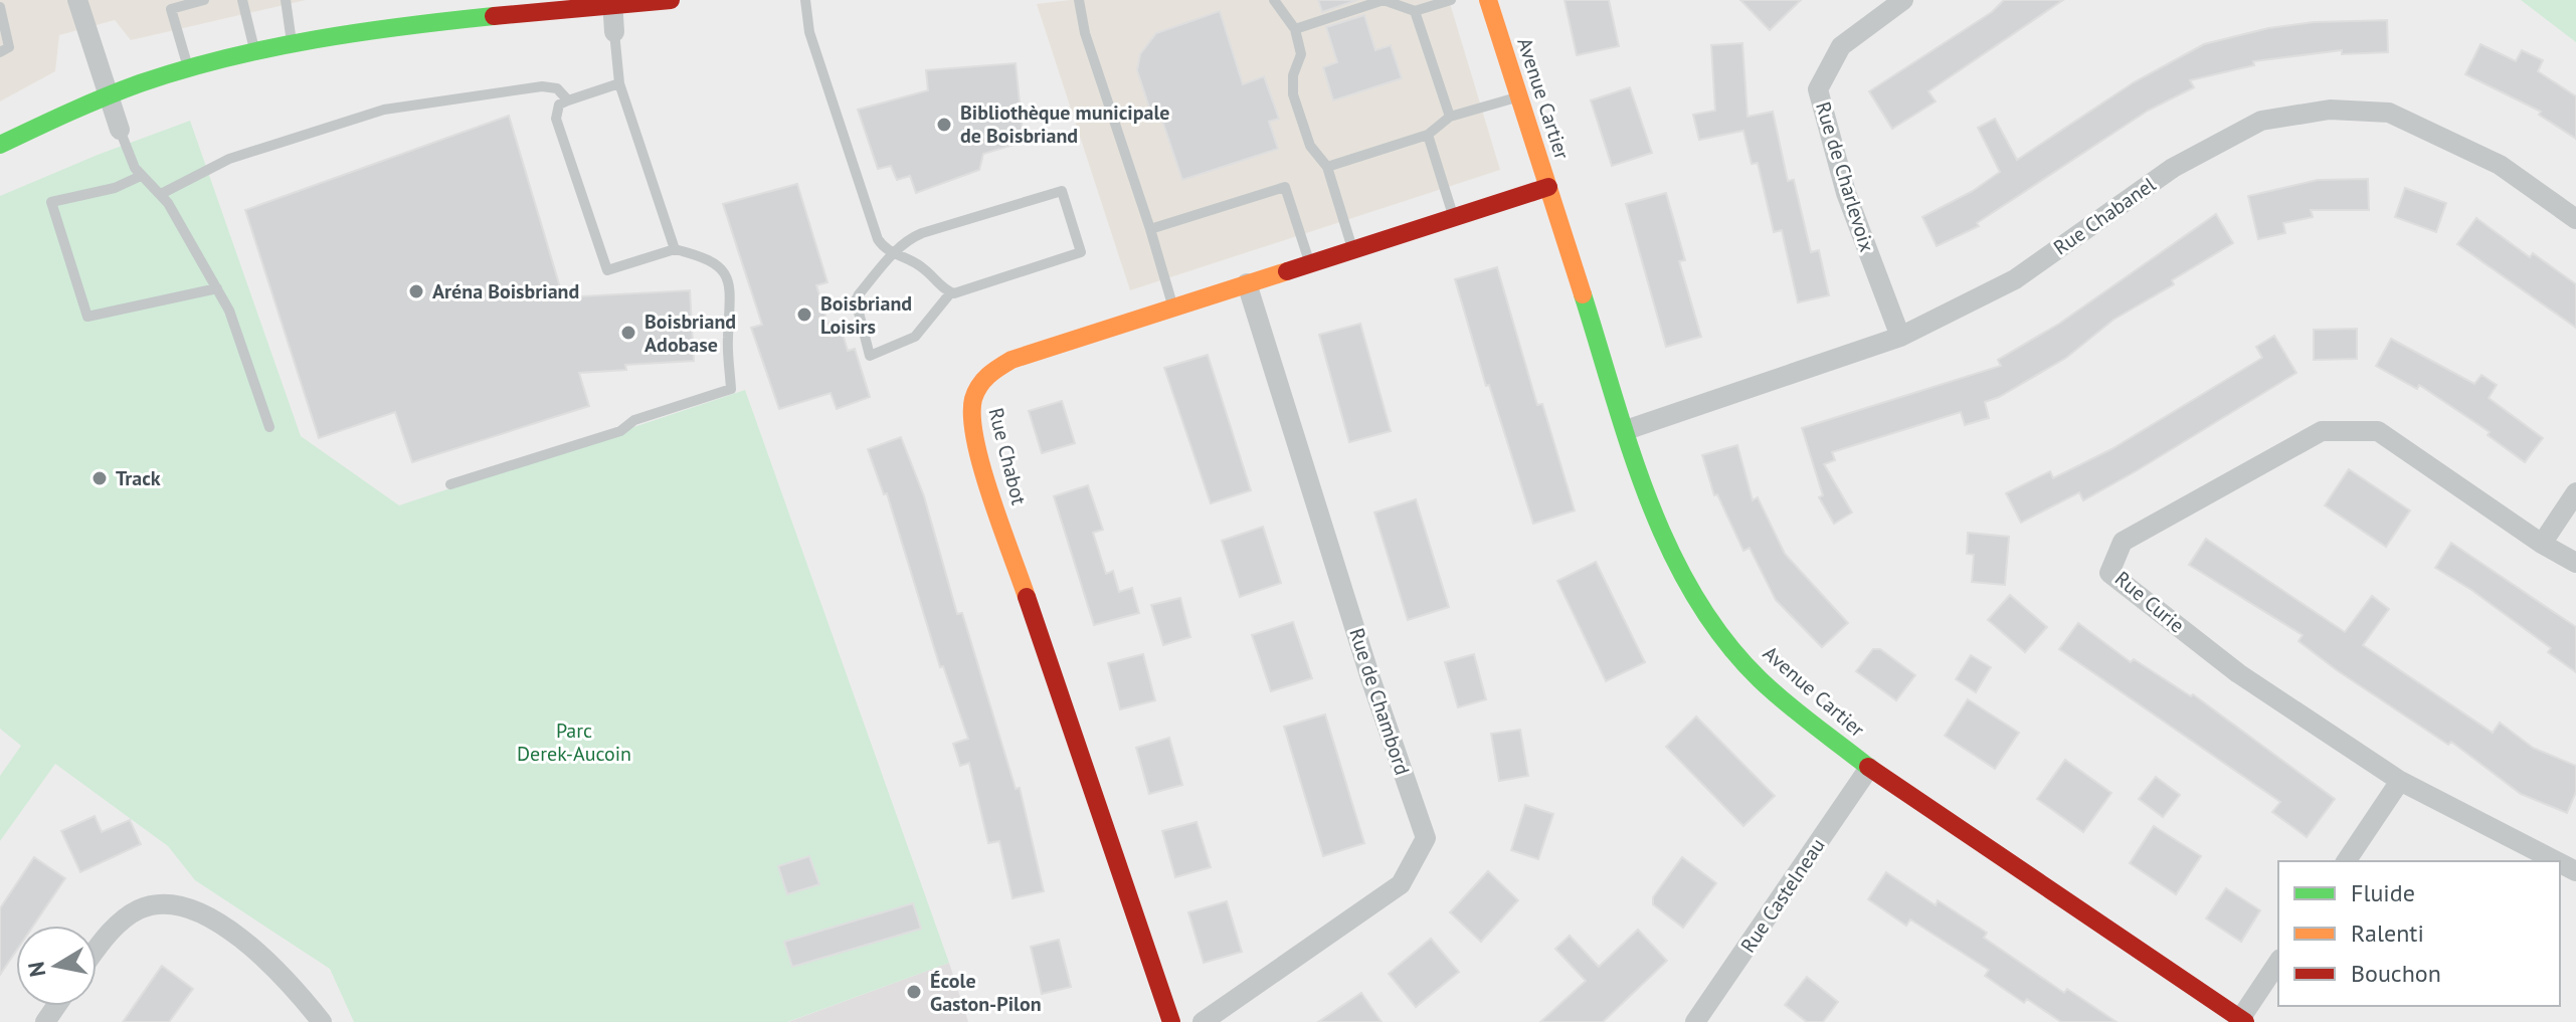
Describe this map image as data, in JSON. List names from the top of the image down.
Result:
{
  "streets": {
    "street": [
      "Avenue Cartier",
      "Rue de Charlevoix",
      "Rue Chabanel",
      "Rue Chabot",
      "Rue Curie",
      "Rue de Chambord",
      "Rue Castelneau"
    ]
  },
  "crossings": [
    ["Avenue Cartier", "Rue Chabanel"],
    ["Avenue Cartier", "Rue Chabot"],
    ["Avenue Cartier", "Rue Castelneau"],
    ["Rue de Charlevoix", "Rue Chabanel"],
    ["Rue Chabot", "Rue de Chambord"]
  ],
  "parks": ["Parc Derek-Aucoin"],
  "places": [
    "Bibliothèque municipale de Boisbriand",
    "Aréna Boisbriand",
    "Boisbriand Loisirs",
    "Boisbriand Adobase",
    "Track",
    "École Gaston-Pilon"
  ],
  "legend": ["Fluide", "Ralenti", "Bouchon"],
  "north": "left"
}
